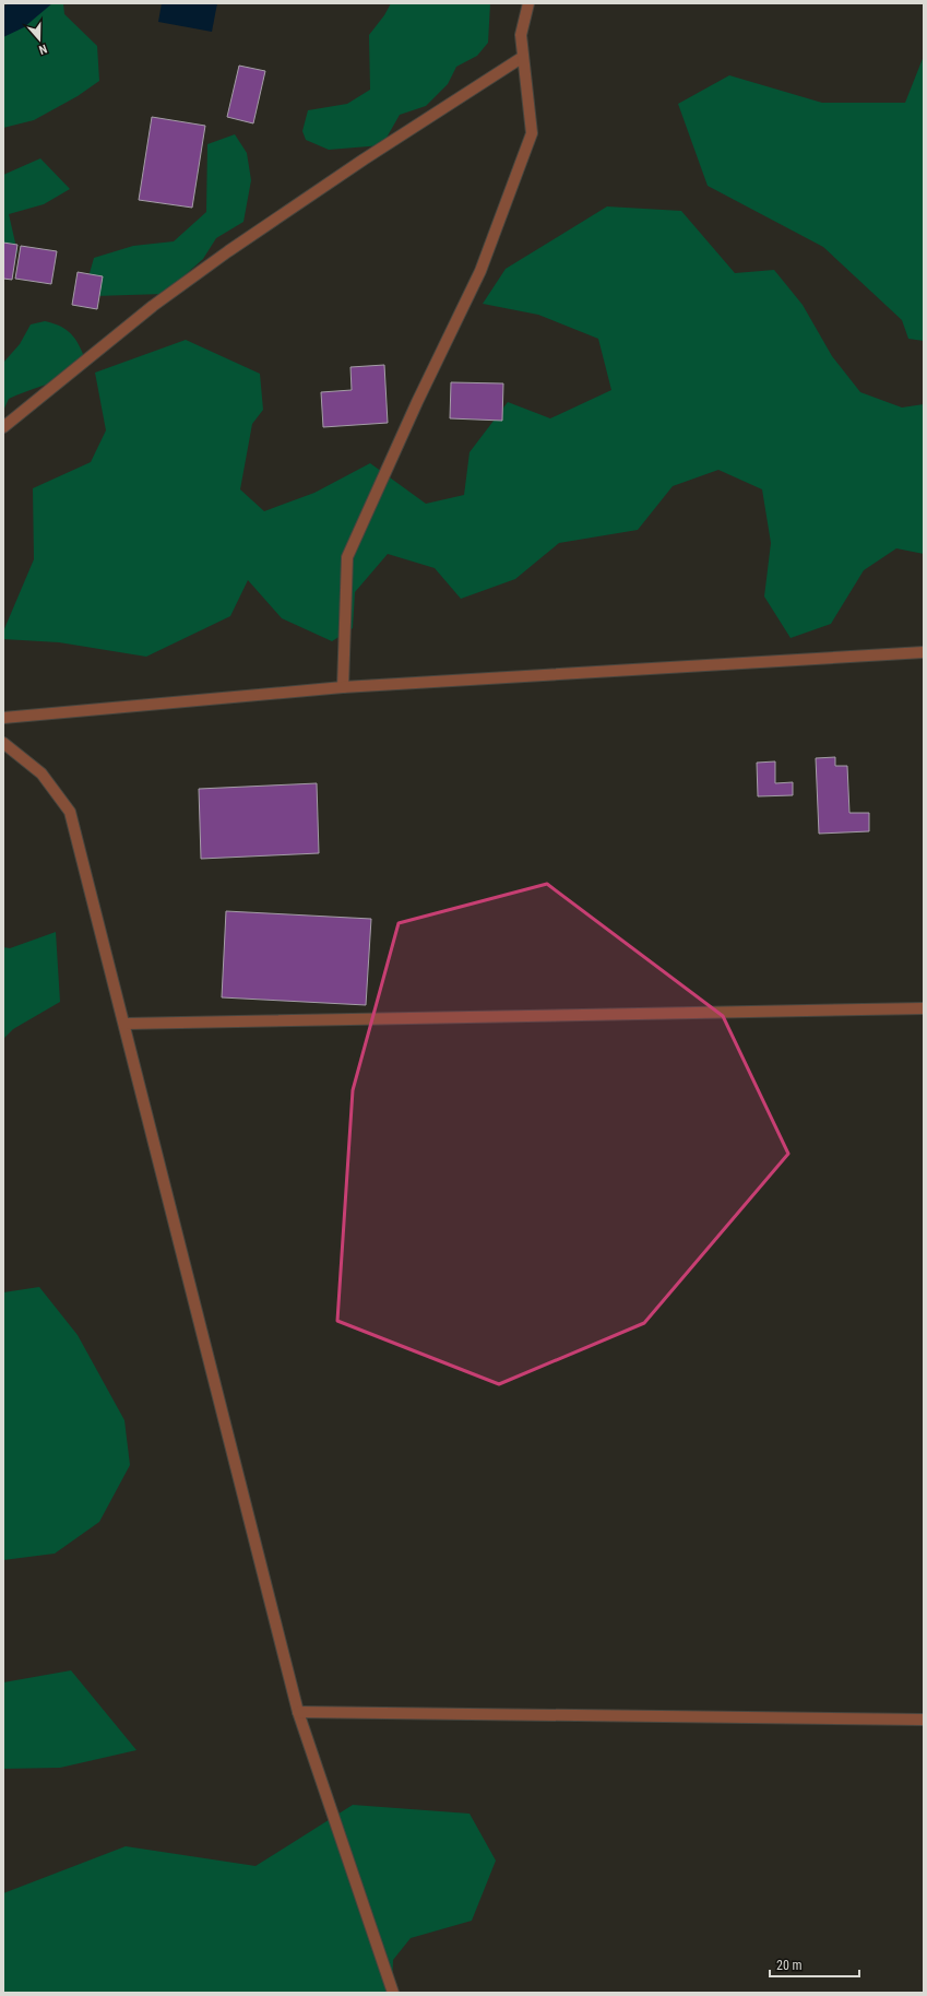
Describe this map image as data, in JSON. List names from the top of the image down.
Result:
{
  "scale_bar": "20 m",
  "north": "bottom"
}
